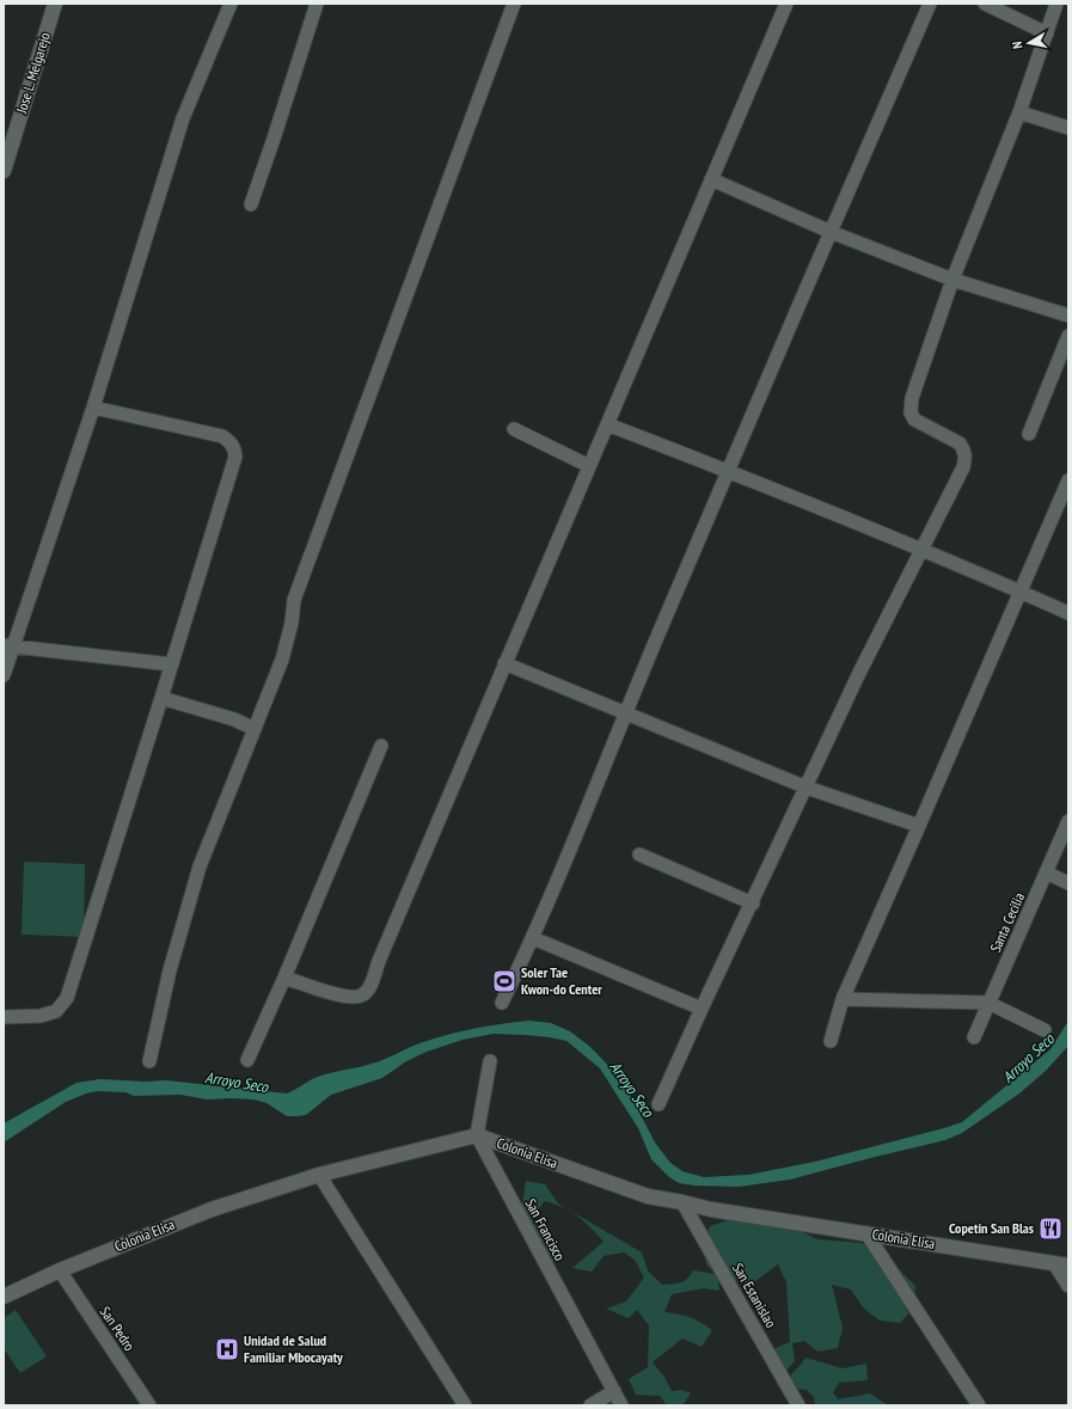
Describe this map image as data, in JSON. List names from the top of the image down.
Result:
{
  "streets": {
    "street": [
      "Jose L. Melgarejo",
      "Santa Cecilia",
      "Colonia Elisa",
      "San Francisco",
      "San Estanislao",
      "San Pedro"
    ]
  },
  "crossings": [
    ["Colonia Elisa", "San Francisco"],
    ["Colonia Elisa", "San Estanislao"],
    ["Colonia Elisa", "San Pedro"]
  ],
  "water": ["Arroyo Seco"],
  "places": {
    "sports": ["Soler Tae Kwon-do Center"],
    "restaurant": ["Copetin San Blas"],
    "hospital": ["Unidad de Salud Familiar Mbocayaty"]
  },
  "north": "left"
}
